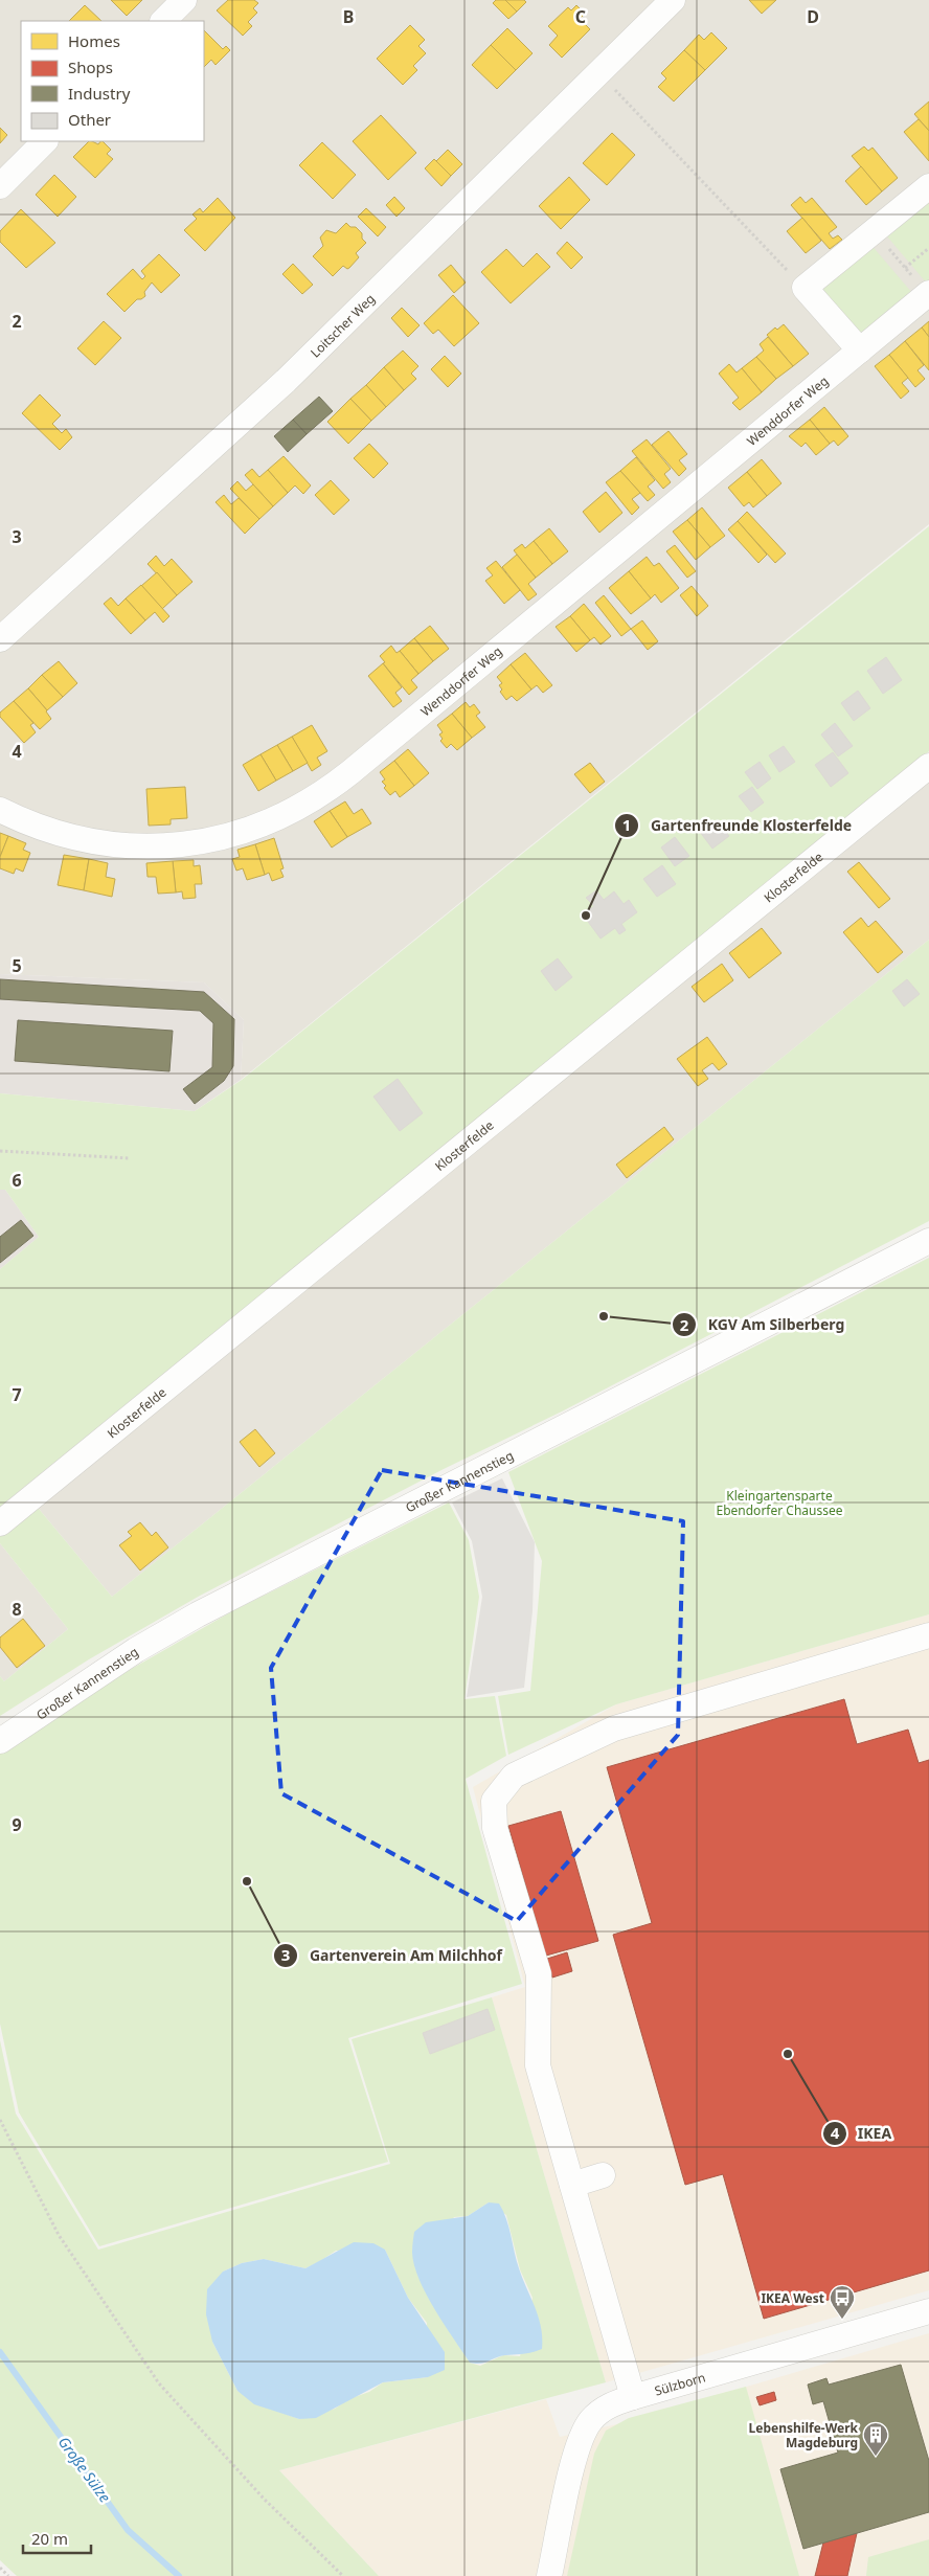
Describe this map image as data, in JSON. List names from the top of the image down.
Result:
{
  "streets": {
    "street": [
      "Loitscher Weg",
      "Wenddorfer Weg",
      "Klosterfelde",
      "Großer Kannenstieg",
      "Sülzborn"
    ]
  },
  "water": ["Große Sülze"],
  "parks": ["Kleingartensparte Ebendorfer Chaussee"],
  "places": {
    "other": [
      "Gartenfreunde Klosterfelde",
      "KGV Am Silberberg",
      "Gartenverein Am Milchhof",
      "IKEA"
    ],
    "bus stop": ["IKEA West"],
    "building": ["Lebenshilfe-Werk Magdeburg"]
  },
  "legend": [
    "Homes",
    "Shops",
    "Industry",
    "Other"
  ],
  "scale_bar": "20 m",
  "grid": {
    "columns": ["B", "C", "D"],
    "rows": [
      "2",
      "3",
      "4",
      "5",
      "6",
      "7",
      "8",
      "9"
    ]
  }
}
